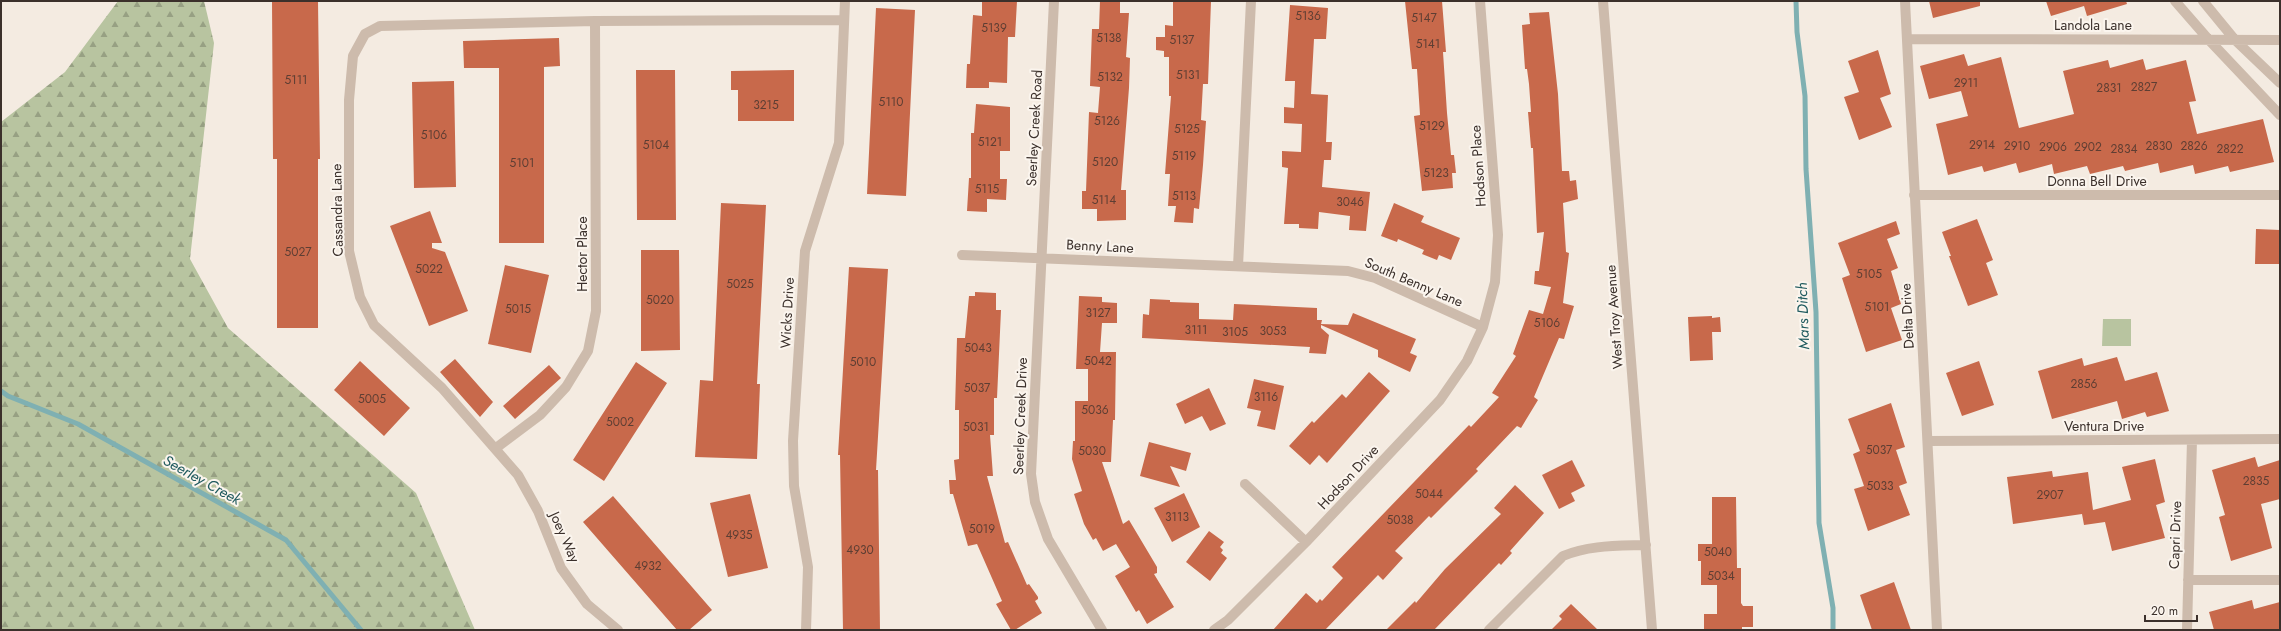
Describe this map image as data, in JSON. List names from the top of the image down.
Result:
{
  "streets": {
    "street": [
      "Landola Lane",
      "Seerley Creek Road",
      "Hodson Place",
      "Donna Bell Drive",
      "Cassandra Lane",
      "Benny Lane",
      "Hector Place",
      "South Benny Lane",
      "Wicks Drive",
      "Delta Drive",
      "West Troy Avenue",
      "Seerley Creek Drive",
      "Ventura Drive",
      "Hodson Drive",
      "Capri Drive",
      "Joey Way"
    ]
  },
  "crossings": [
    ["Landola Lane", "Delta Drive"],
    ["Seerley Creek Road", "Benny Lane"],
    ["Seerley Creek Road", "Seerley Creek Drive"],
    ["Hodson Place", "South Benny Lane"],
    ["Hodson Place", "Hodson Drive"],
    ["Donna Bell Drive", "Delta Drive"],
    ["Cassandra Lane", "Hector Place"],
    ["Cassandra Lane", "Joey Way"],
    ["Benny Lane", "South Benny Lane"],
    ["Benny Lane", "Seerley Creek Drive"],
    ["Hector Place", "Joey Way"],
    ["South Benny Lane", "Hodson Drive"],
    ["Delta Drive", "Ventura Drive"],
    ["Ventura Drive", "Capri Drive"]
  ],
  "water": ["Mars Ditch", "Seerley Creek"],
  "house_numbers": [
    "5136",
    "5147",
    "5139",
    "5138",
    "5137",
    "5141",
    "5131",
    "5132",
    "5111",
    "2911",
    "2827",
    "2831",
    "5110",
    "3215",
    "5126",
    "5129",
    "5125",
    "5106",
    "5121",
    "5104",
    "2914",
    "2910",
    "2830",
    "2826",
    "2906",
    "2902",
    "2834",
    "2822",
    "5119",
    "5120",
    "5101",
    "5123",
    "5115",
    "5113",
    "5114",
    "3046",
    "5027",
    "5022",
    "5105",
    "5025",
    "5020",
    "5101",
    "5015",
    "3127",
    "5106",
    "3111",
    "3053",
    "3105",
    "5043",
    "5042",
    "5010",
    "2856",
    "5037",
    "3116",
    "5005",
    "5036",
    "5002",
    "5031",
    "5037",
    "5030",
    "2835",
    "5033",
    "5044",
    "2907",
    "3113",
    "5038",
    "5019",
    "4935",
    "4930",
    "5040",
    "4932",
    "5034"
  ],
  "scale_bar": "20 m"
}
